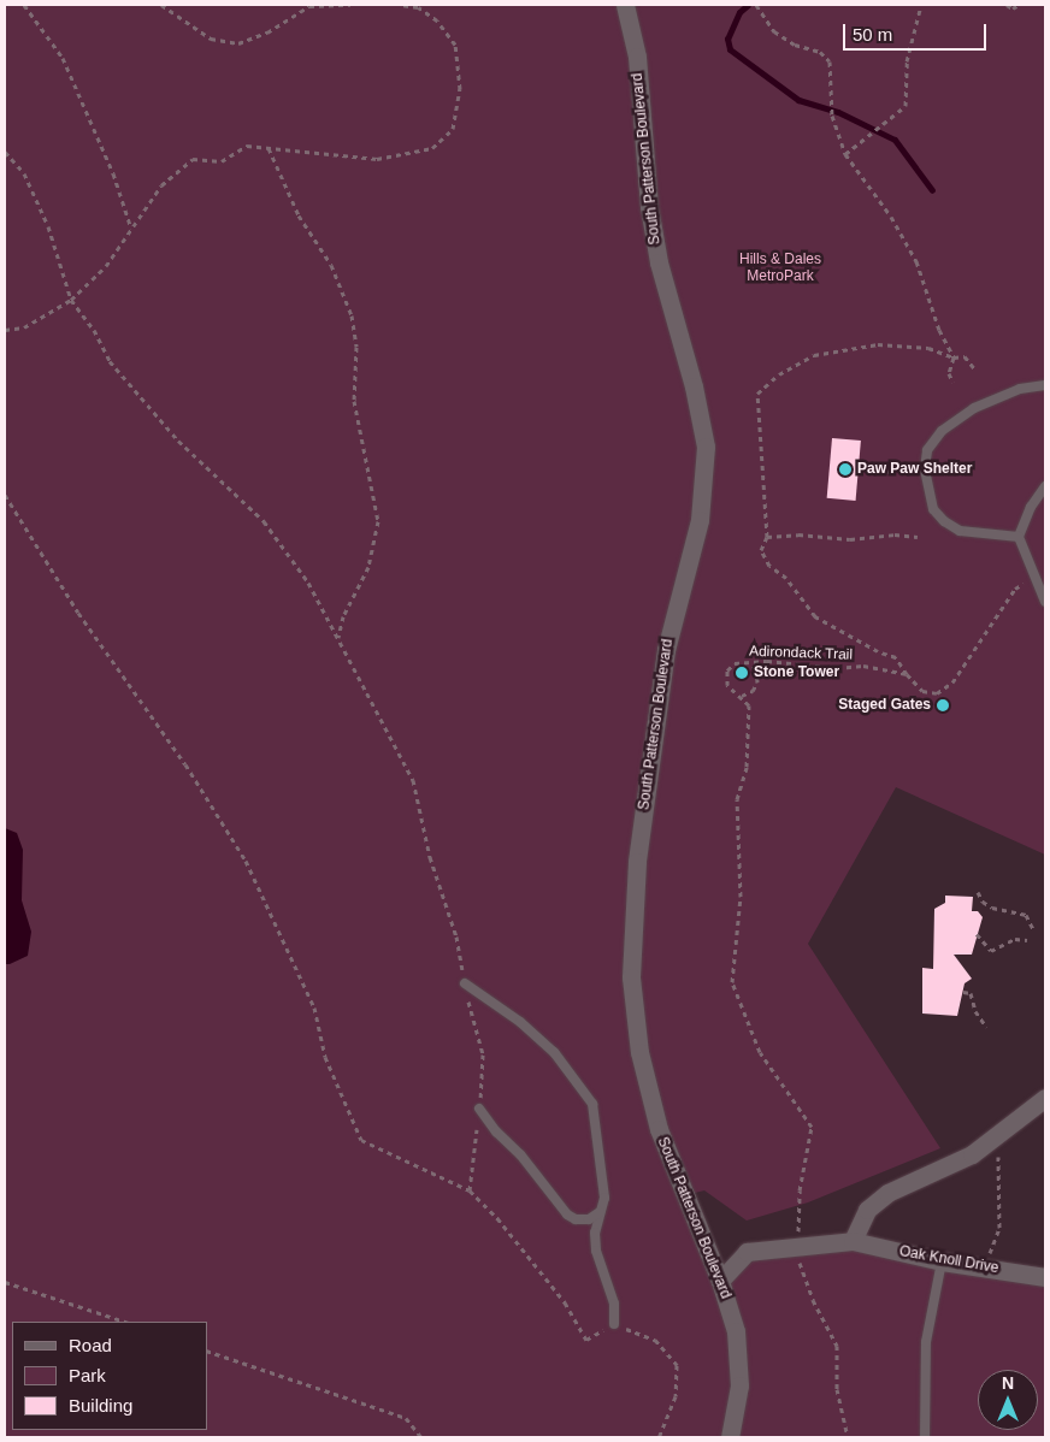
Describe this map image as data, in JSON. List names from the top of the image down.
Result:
{
  "streets": {
    "street": ["South Patterson Boulevard", "Oak Knoll Drive"],
    "path": ["Adirondack Trail"]
  },
  "crossings": [
    ["South Patterson Boulevard", "Oak Knoll Drive"],
    ["Adirondack Trail", "Oak Knoll Drive"]
  ],
  "parks": ["Hills & Dales MetroPark"],
  "places": ["Paw Paw Shelter", "Stone Tower", "Staged Gates"],
  "legend": ["Road", "Park", "Building"],
  "scale_bar": "50 m",
  "north": "top"
}
